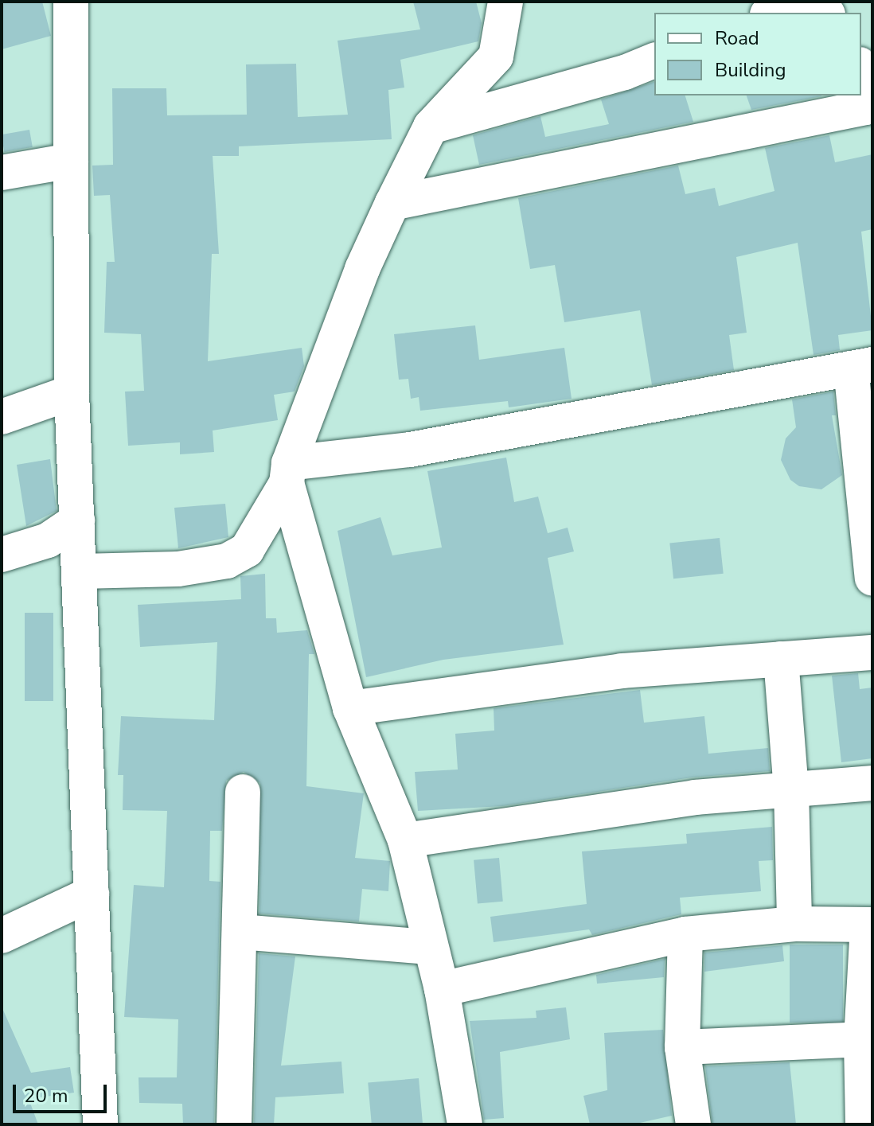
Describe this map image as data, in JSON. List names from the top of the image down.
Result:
{
  "legend": ["Road", "Building"],
  "scale_bar": "20 m"
}
